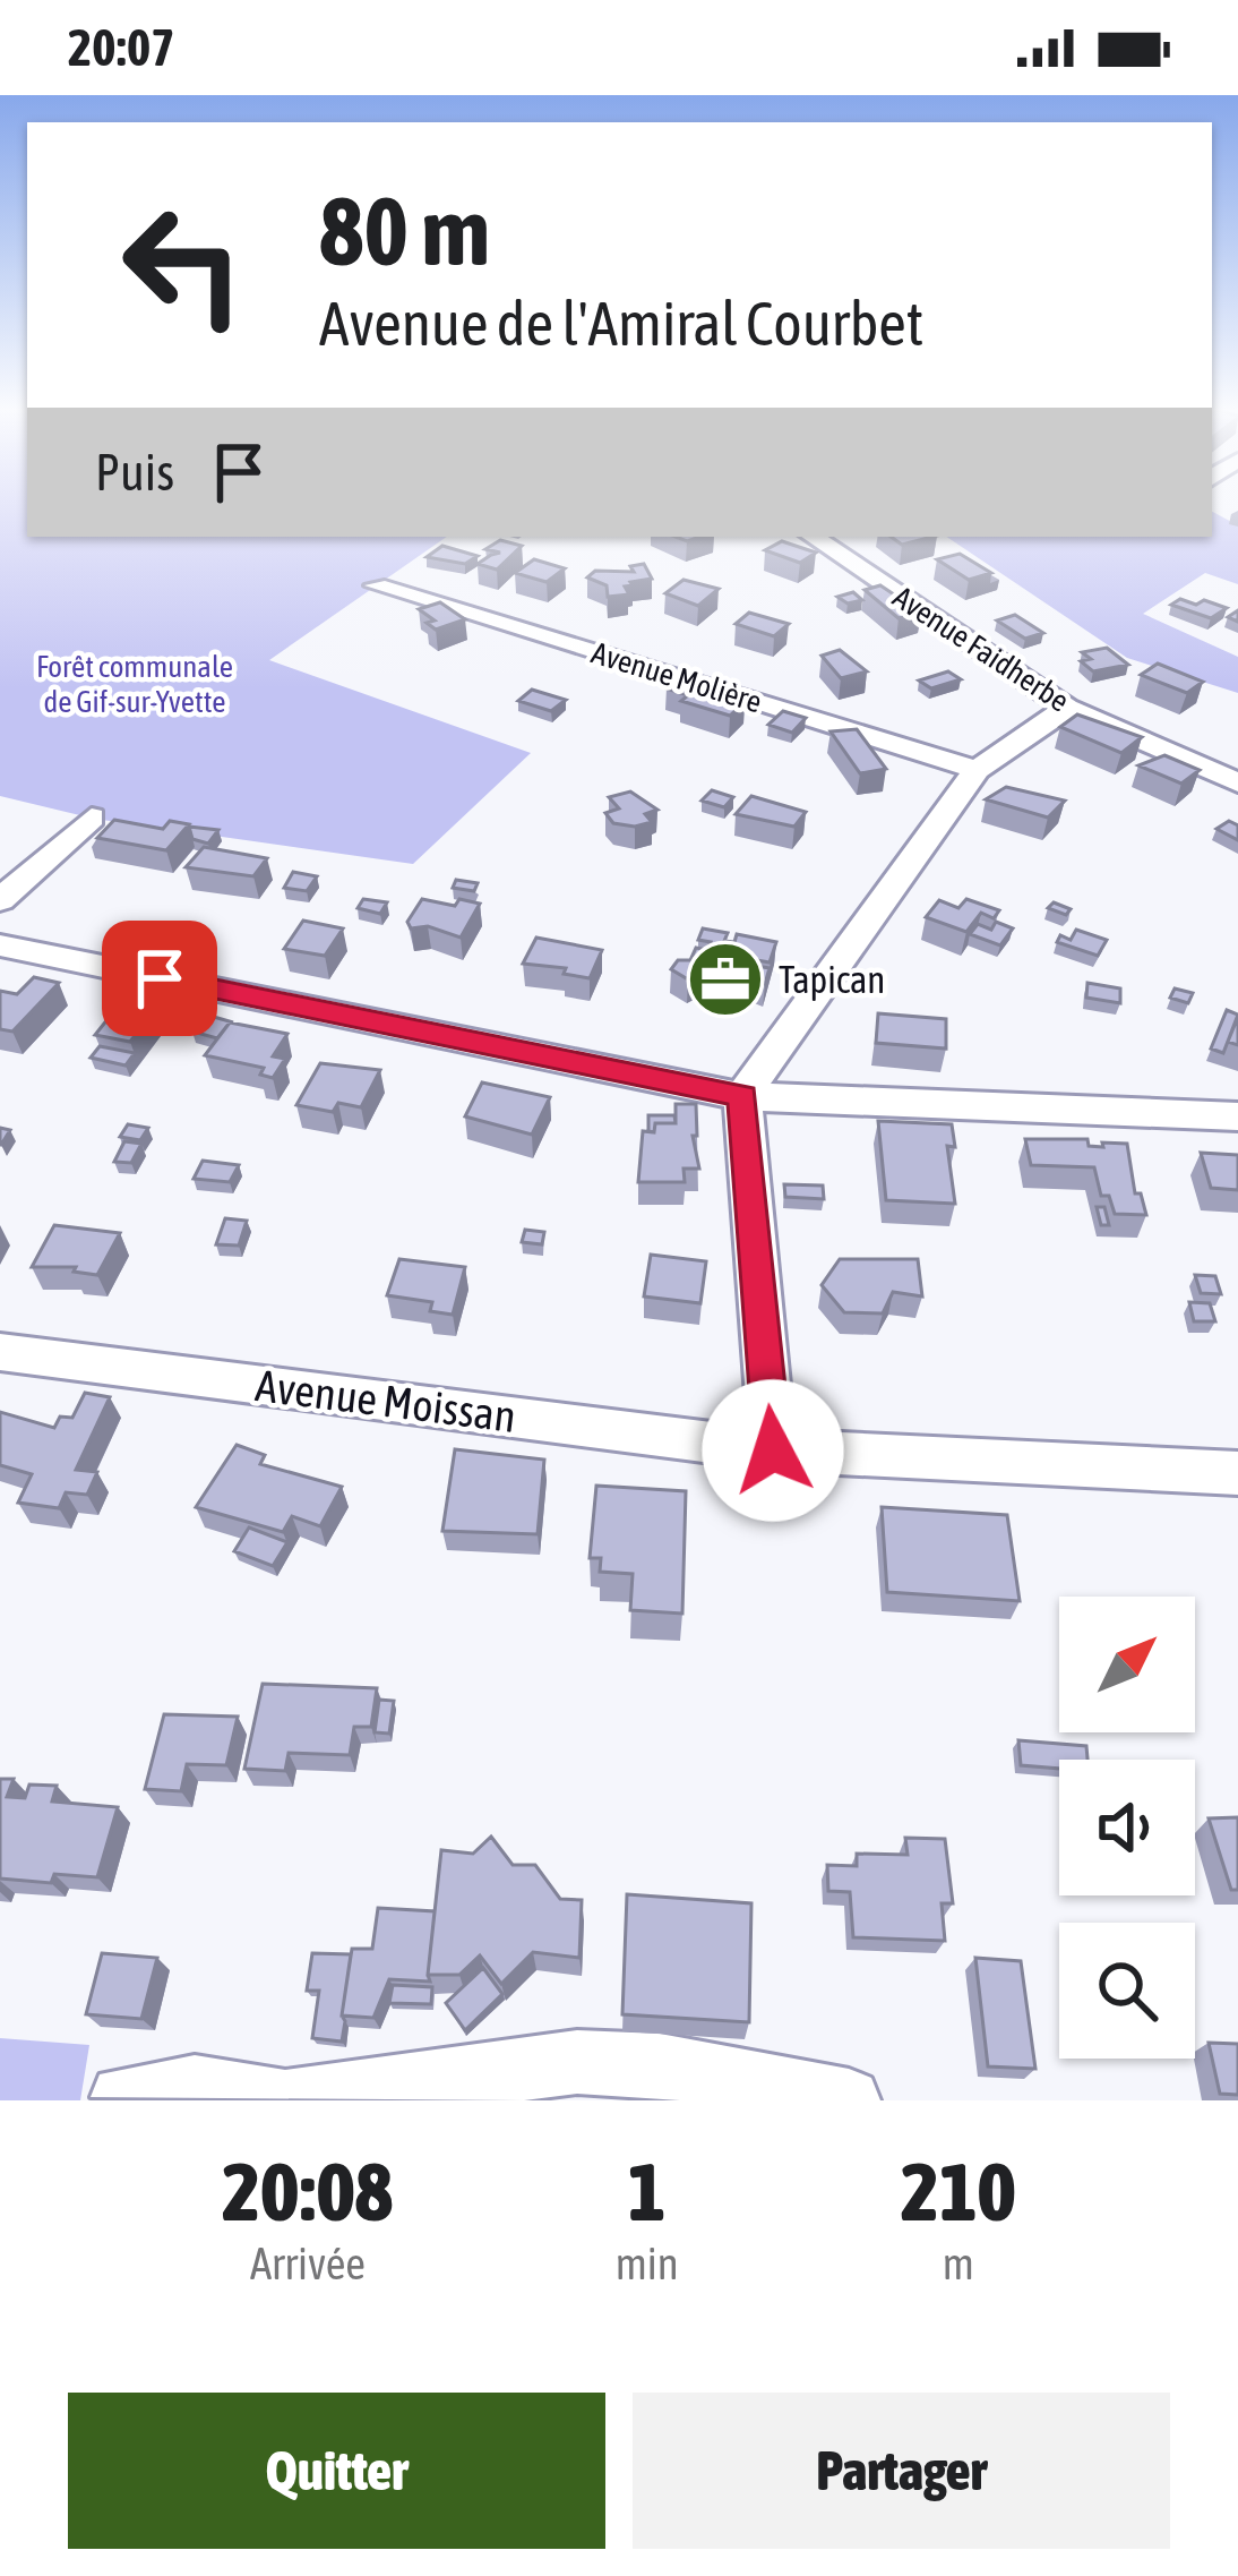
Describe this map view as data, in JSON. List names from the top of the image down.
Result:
{
  "streets": {
    "street": ["Avenue Faidherbe", "Avenue Molière", "Avenue Moissan"]
  },
  "parks": ["Forêt communale de Gif-sur-Yvette"],
  "places": {
    "office": ["Tapican"]
  },
  "north": "top right",
  "page": {
    "status": "20:07",
    "turn": ["80 m", "Avenue de l'Amiral Courbet"],
    "then": "Puis",
    "eta": [
      "20:08",
      "Arrivée",
      "1",
      "min",
      "210",
      "m"
    ],
    "buttons": ["Quitter", "Partager"]
  }
}
